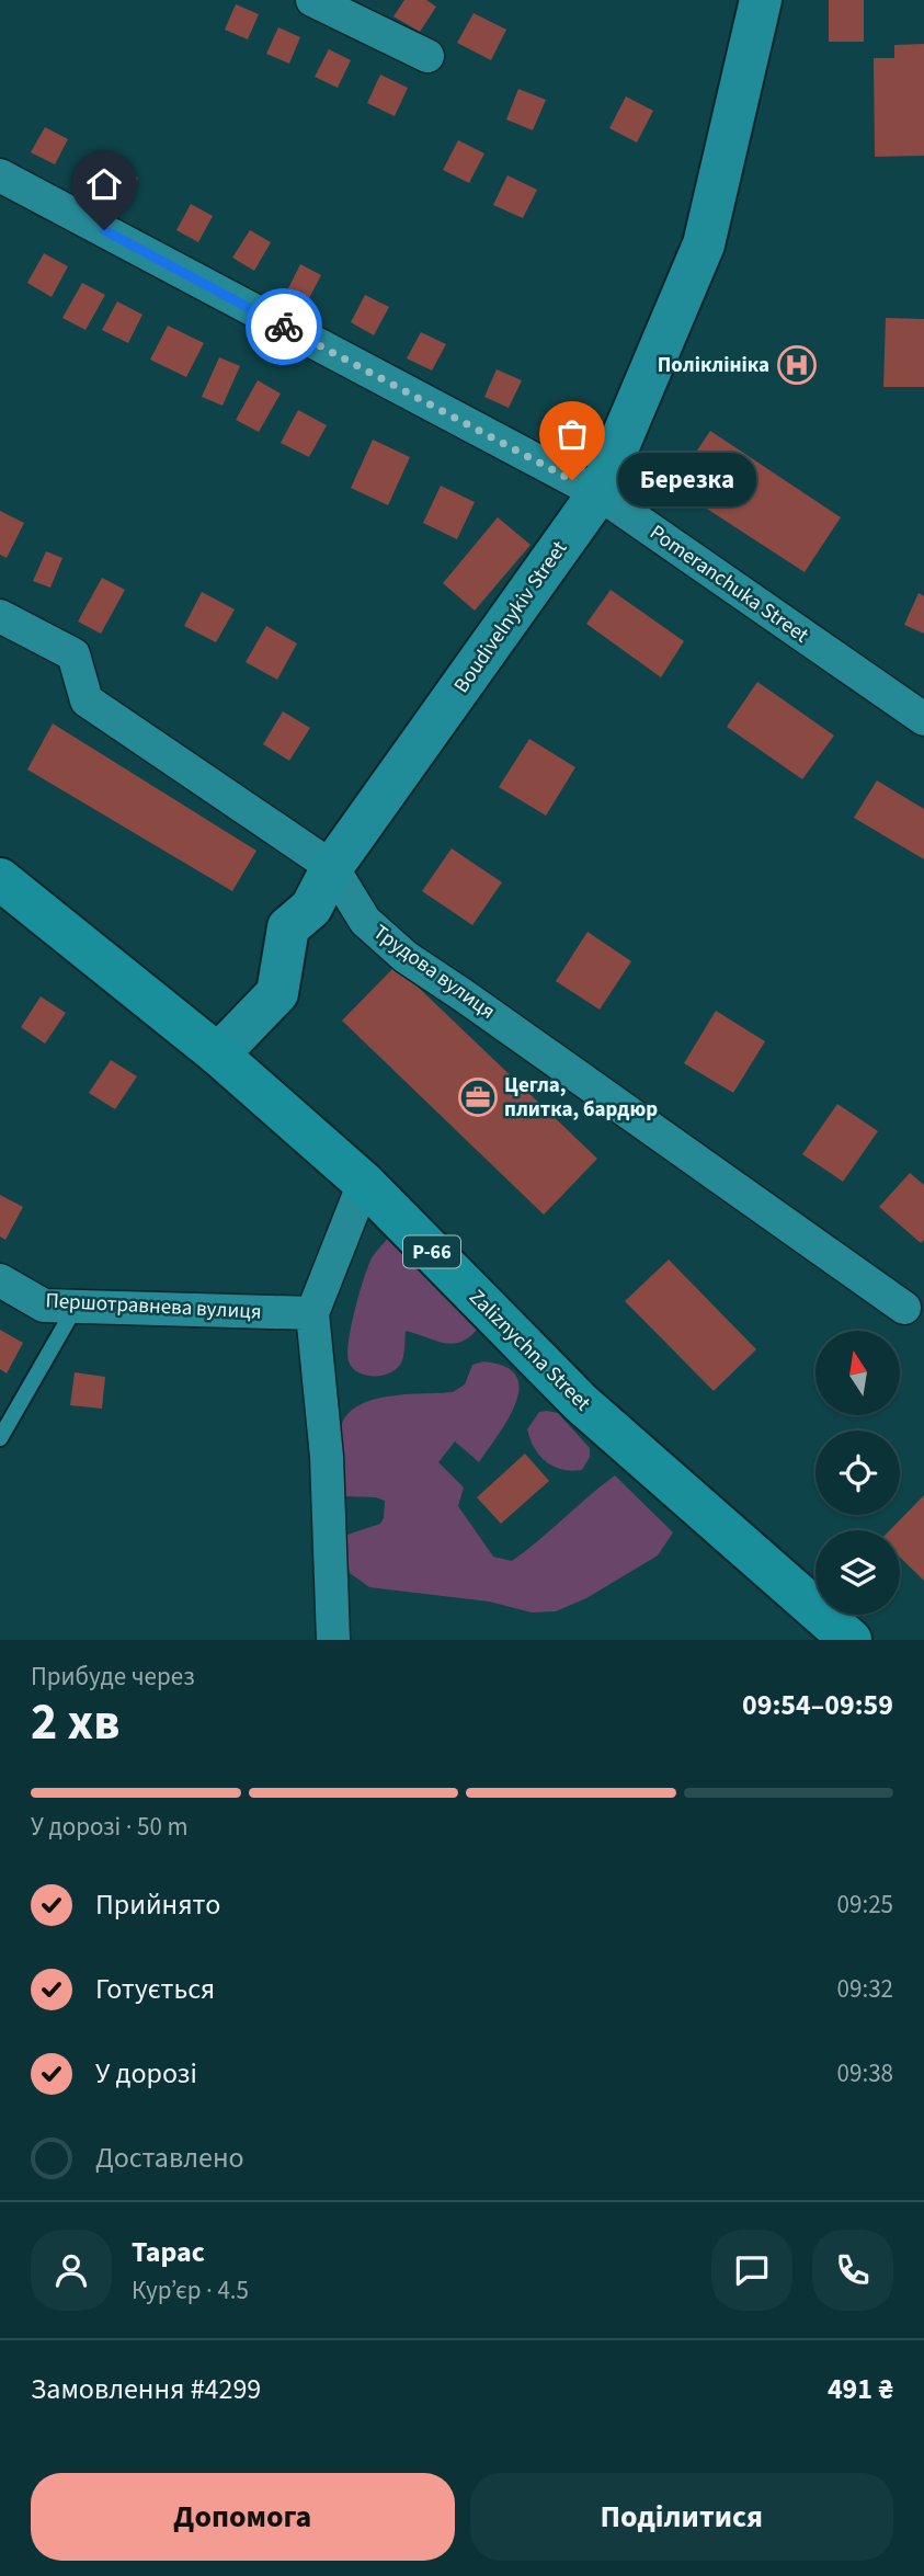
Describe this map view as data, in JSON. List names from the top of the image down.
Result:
{
  "streets": {
    "main road": ["Р-66", "Zaliznychna Street"],
    "street": [
      "Pomeranchuka Street",
      "Boudivelnykiv Street",
      "Трудова вулиця",
      "Першотравнева вулиця"
    ]
  },
  "crossings": [
    ["Pomeranchuka Street", "Boudivelnykiv Street"],
    ["Boudivelnykiv Street", "Трудова вулиця"],
    ["Boudivelnykiv Street", "Zaliznychna Street"]
  ],
  "places": {
    "hospital": ["Поліклініка"],
    "other": ["Березка"],
    "office": ["Цегла, плитка, бардюр"]
  },
  "north": "top",
  "page": {
    "bubble": "Березка",
    "heading": ["2 хв", "Прибуде через", "09:54–09:59"],
    "panel": [
      "Тарас",
      "Кур’єр · 4.5",
      "Замовлення #4299",
      "491 ₴"
    ],
    "bar": "У дорозі · 50 m",
    "list": [
      ["Прийнято", "09:25"],
      ["Готується", "09:32"],
      ["У дорозі", "09:38"],
      "Доставлено"
    ],
    "buttons": ["Допомога", "Поділитися"]
  }
}
